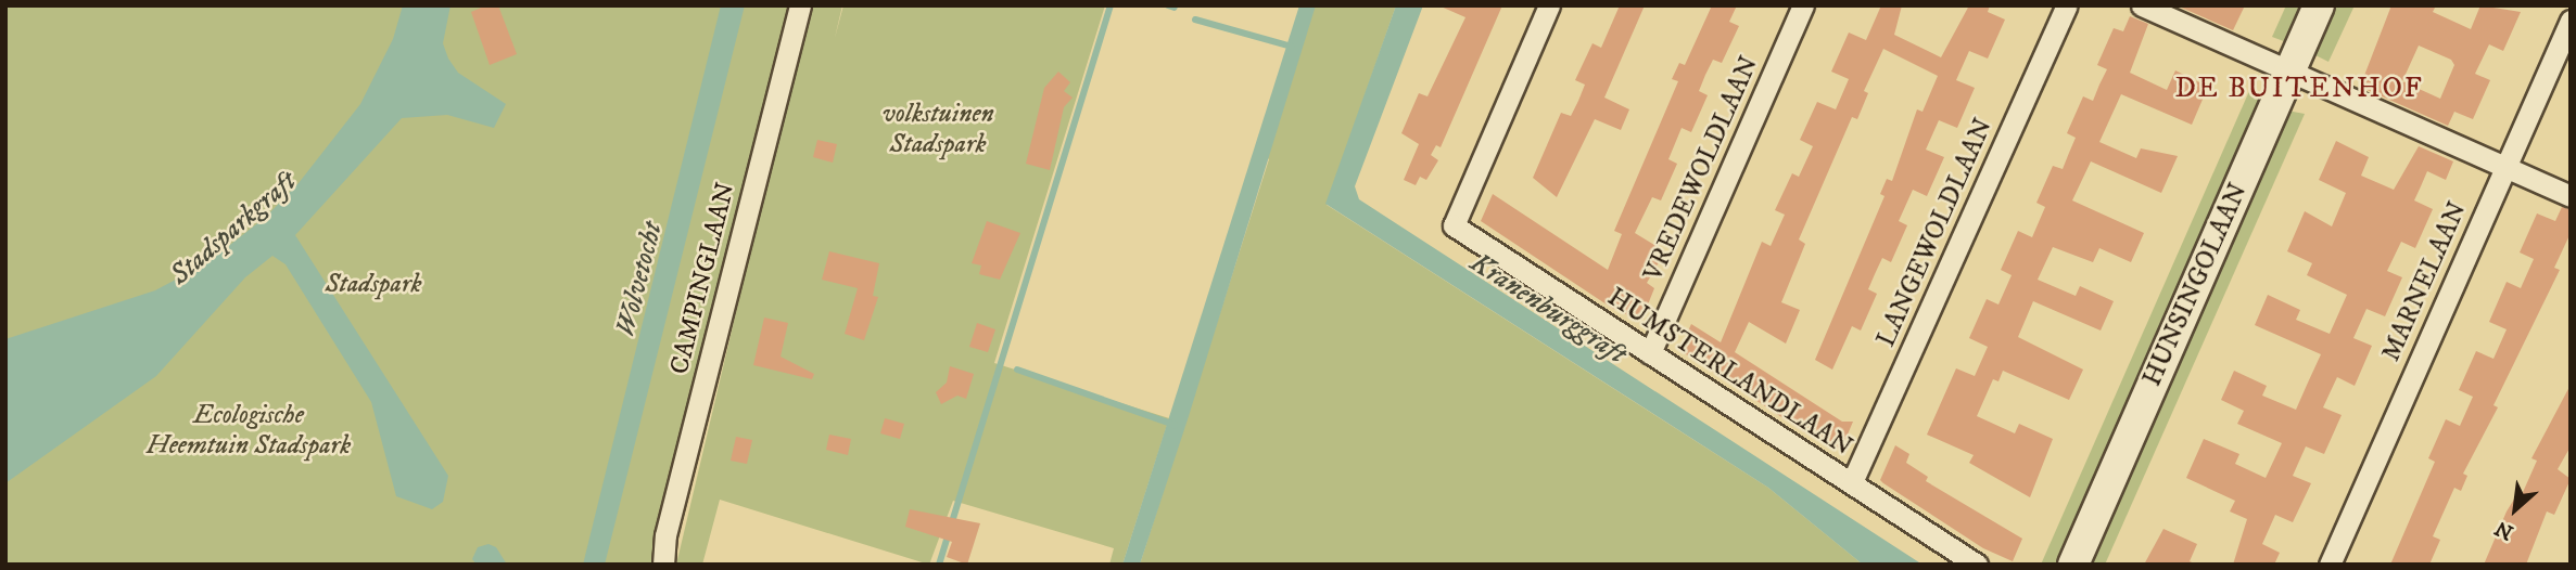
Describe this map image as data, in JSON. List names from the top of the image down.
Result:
{
  "streets": {
    "street": [
      "VREDEWOLDLAAN",
      "LANGEWOLDLAAN",
      "CAMPINGLAAN",
      "MARNELAAN",
      "HUNSINGOLAAN",
      "HUMSTERLANDLAAN"
    ]
  },
  "crossings": [
    ["VREDEWOLDLAAN", "HUMSTERLANDLAAN"],
    ["LANGEWOLDLAAN", "HUMSTERLANDLAAN"]
  ],
  "districts": ["DE BUITENHOF"],
  "water": ["Stadsparkgraft", "Wolvetocht", "Kranenburggraft"],
  "parks": ["volkstuinen Stadspark", "Stadspark", "Ecologische Heemtuin Stadspark"],
  "north": "bottom left"
}
